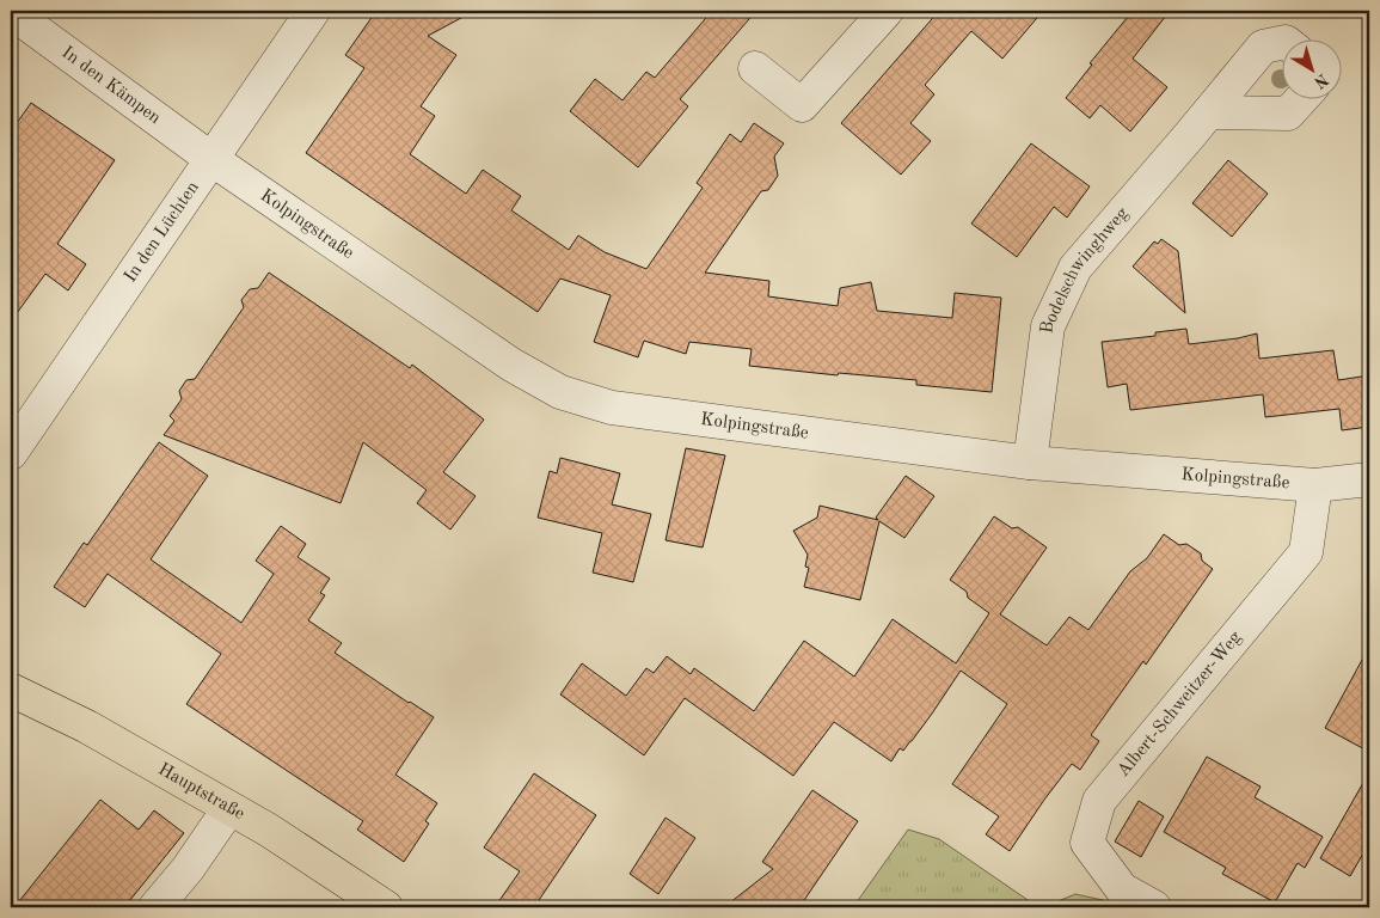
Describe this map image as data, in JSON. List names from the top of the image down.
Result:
{
  "streets": {
    "main road": ["Hauptstraße"],
    "street": [
      "In den Kämpen",
      "Kolpingstraße",
      "In den Lüchten",
      "Bodelschwinghweg",
      "Albert-Schweitzer-Weg"
    ]
  },
  "crossings": [
    ["In den Kämpen", "Kolpingstraße"],
    ["In den Kämpen", "In den Lüchten"],
    ["Kolpingstraße", "In den Lüchten"],
    ["Kolpingstraße", "Bodelschwinghweg"],
    ["Kolpingstraße", "Albert-Schweitzer-Weg"]
  ],
  "north": "bottom right"
}
